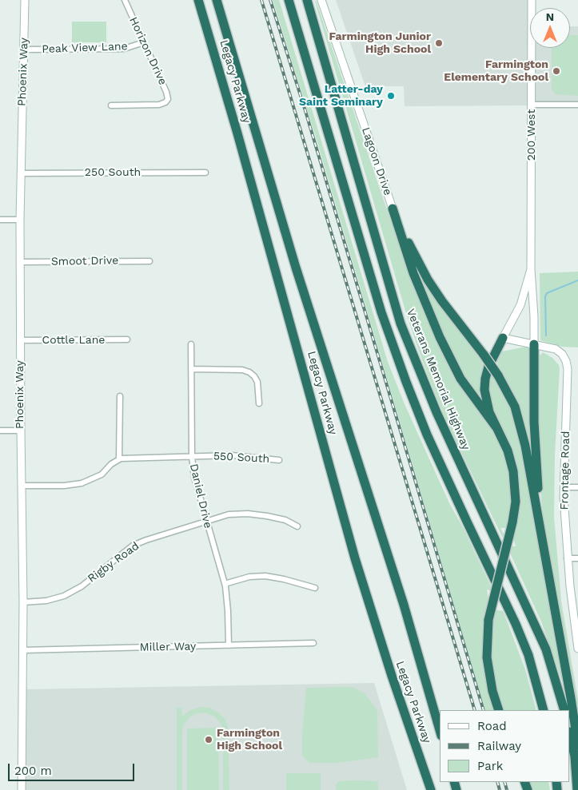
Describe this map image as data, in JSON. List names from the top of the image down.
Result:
{
  "streets": {
    "highway": ["Legacy Parkway", "Veterans Memorial Highway"],
    "street": [
      "Peak View Lane",
      "Horizon Drive",
      "Phoenix Way",
      "200 West",
      "Lagoon Drive",
      "250 South",
      "Smoot Drive",
      "Cottle Lane",
      "550 South",
      "Frontage Road",
      "Daniel Drive",
      "Rigby Road",
      "Miller Way"
    ]
  },
  "crossings": [
    ["Peak View Lane", "Horizon Drive"],
    ["Peak View Lane", "Phoenix Way"],
    ["Phoenix Way", "250 South"],
    ["Phoenix Way", "Smoot Drive"],
    ["Phoenix Way", "Cottle Lane"],
    ["Phoenix Way", "Rigby Road"],
    ["Phoenix Way", "Miller Way"],
    ["550 South", "Daniel Drive"],
    ["Daniel Drive", "Rigby Road"],
    ["Daniel Drive", "Miller Way"]
  ],
  "places": [
    "Farmington Junior High School",
    "Farmington Elementary School",
    "Latter-day Saint Seminary",
    "Farmington High School"
  ],
  "legend": ["Road", "Railway", "Park"],
  "scale_bar": "200 m",
  "north": "top"
}
